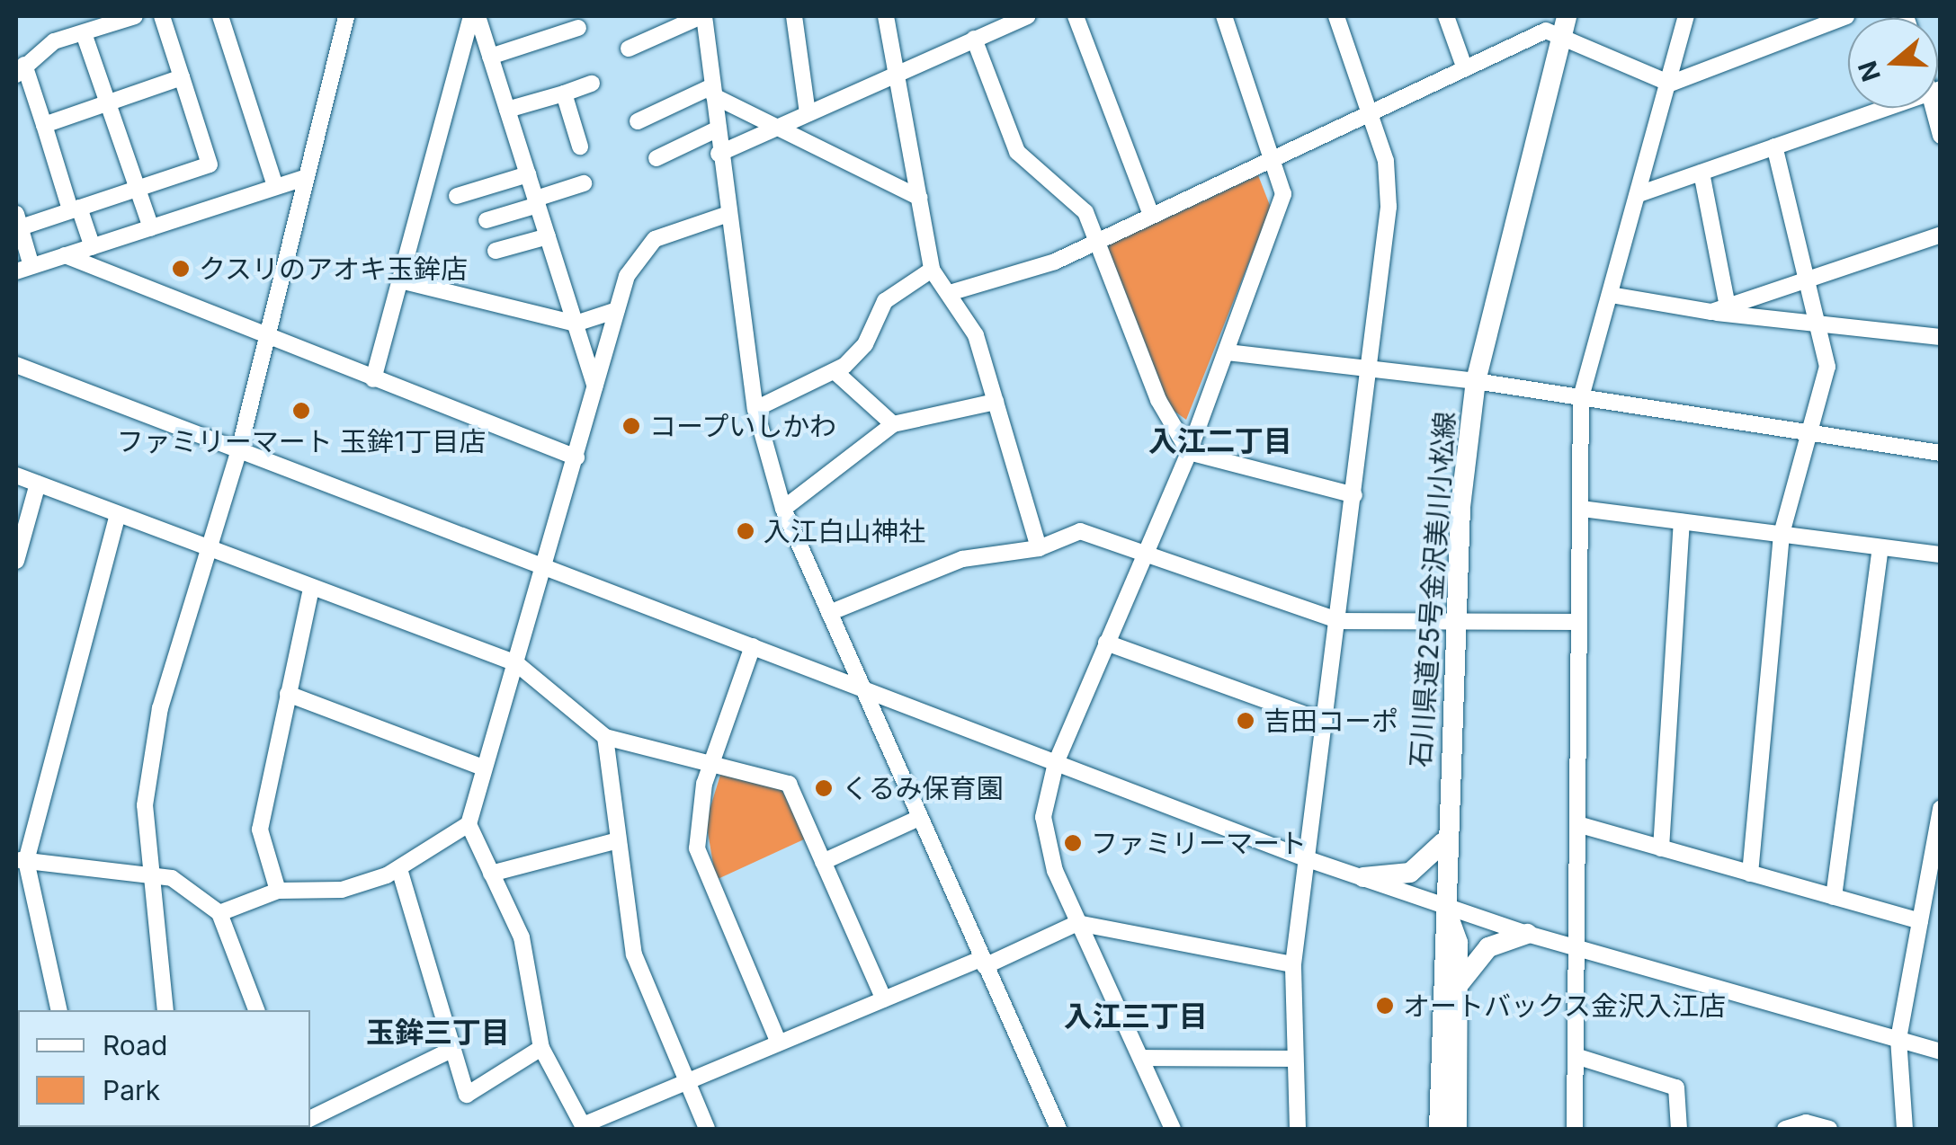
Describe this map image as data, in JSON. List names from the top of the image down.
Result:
{
  "streets": {
    "main road": ["石川県道25号金沢美川小松線"]
  },
  "districts": ["入江二丁目", "入江三丁目", "玉鉾三丁目"],
  "places": [
    "クスリのアオキ玉鉾店",
    "ファミリーマート 玉鉾1丁目店",
    "コープいしかわ",
    "入江白山神社",
    "吉田コーポ",
    "くるみ保育園",
    "ファミリーマート",
    "オートバックス金沢入江店"
  ],
  "legend": ["Road", "Park"],
  "north": "left"
}
